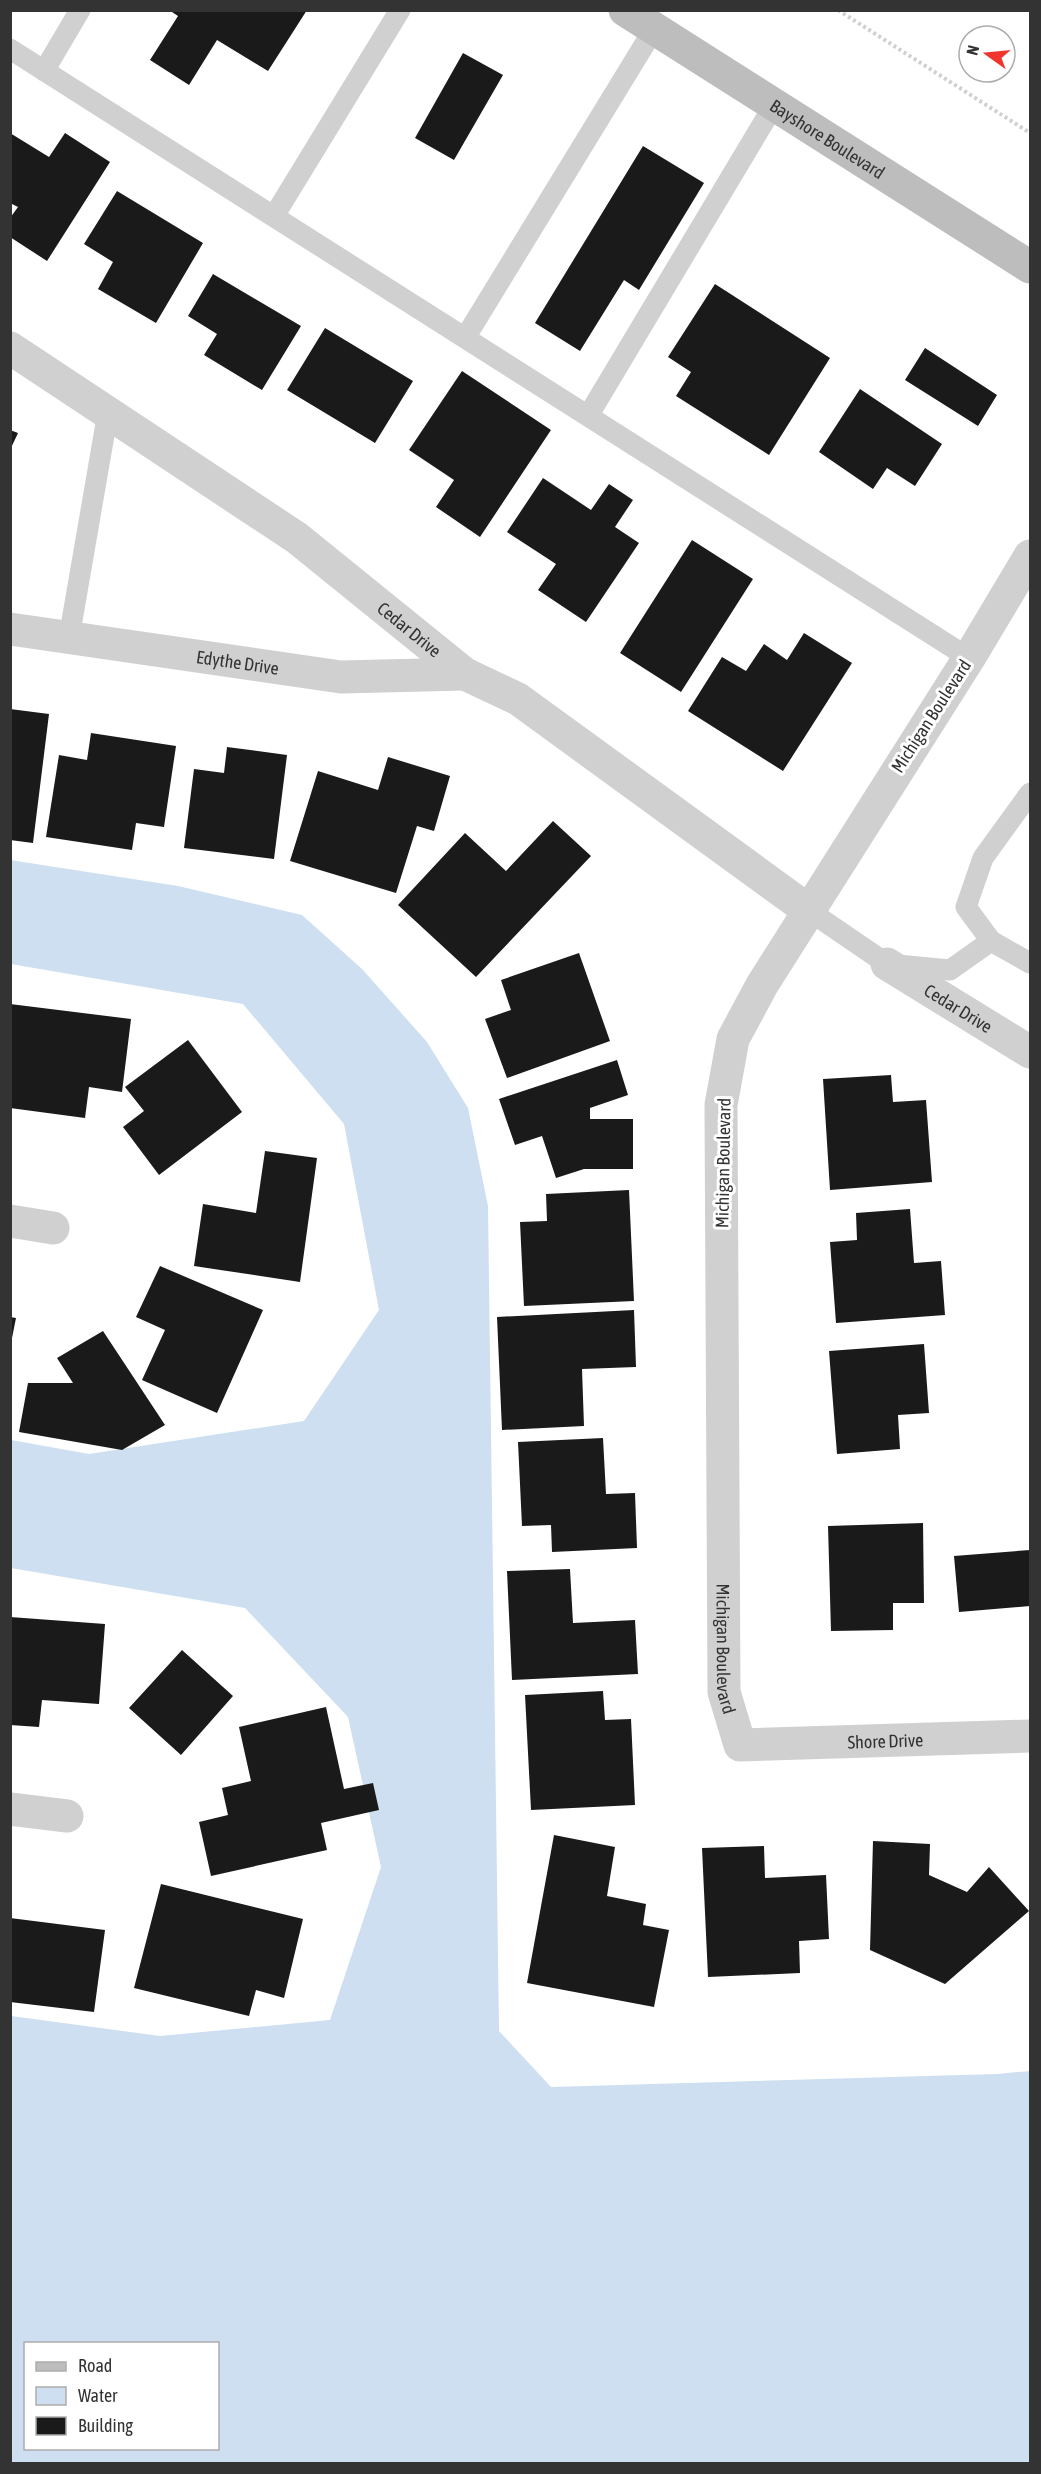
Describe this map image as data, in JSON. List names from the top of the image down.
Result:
{
  "streets": {
    "main road": ["Bayshore Boulevard"],
    "street": [
      "Cedar Drive",
      "Edythe Drive",
      "Michigan Boulevard",
      "Shore Drive"
    ]
  },
  "crossings": [
    ["Cedar Drive", "Edythe Drive"],
    ["Cedar Drive", "Michigan Boulevard"],
    ["Michigan Boulevard", "Shore Drive"]
  ],
  "legend": ["Road", "Water", "Building"],
  "north": "left"
}
